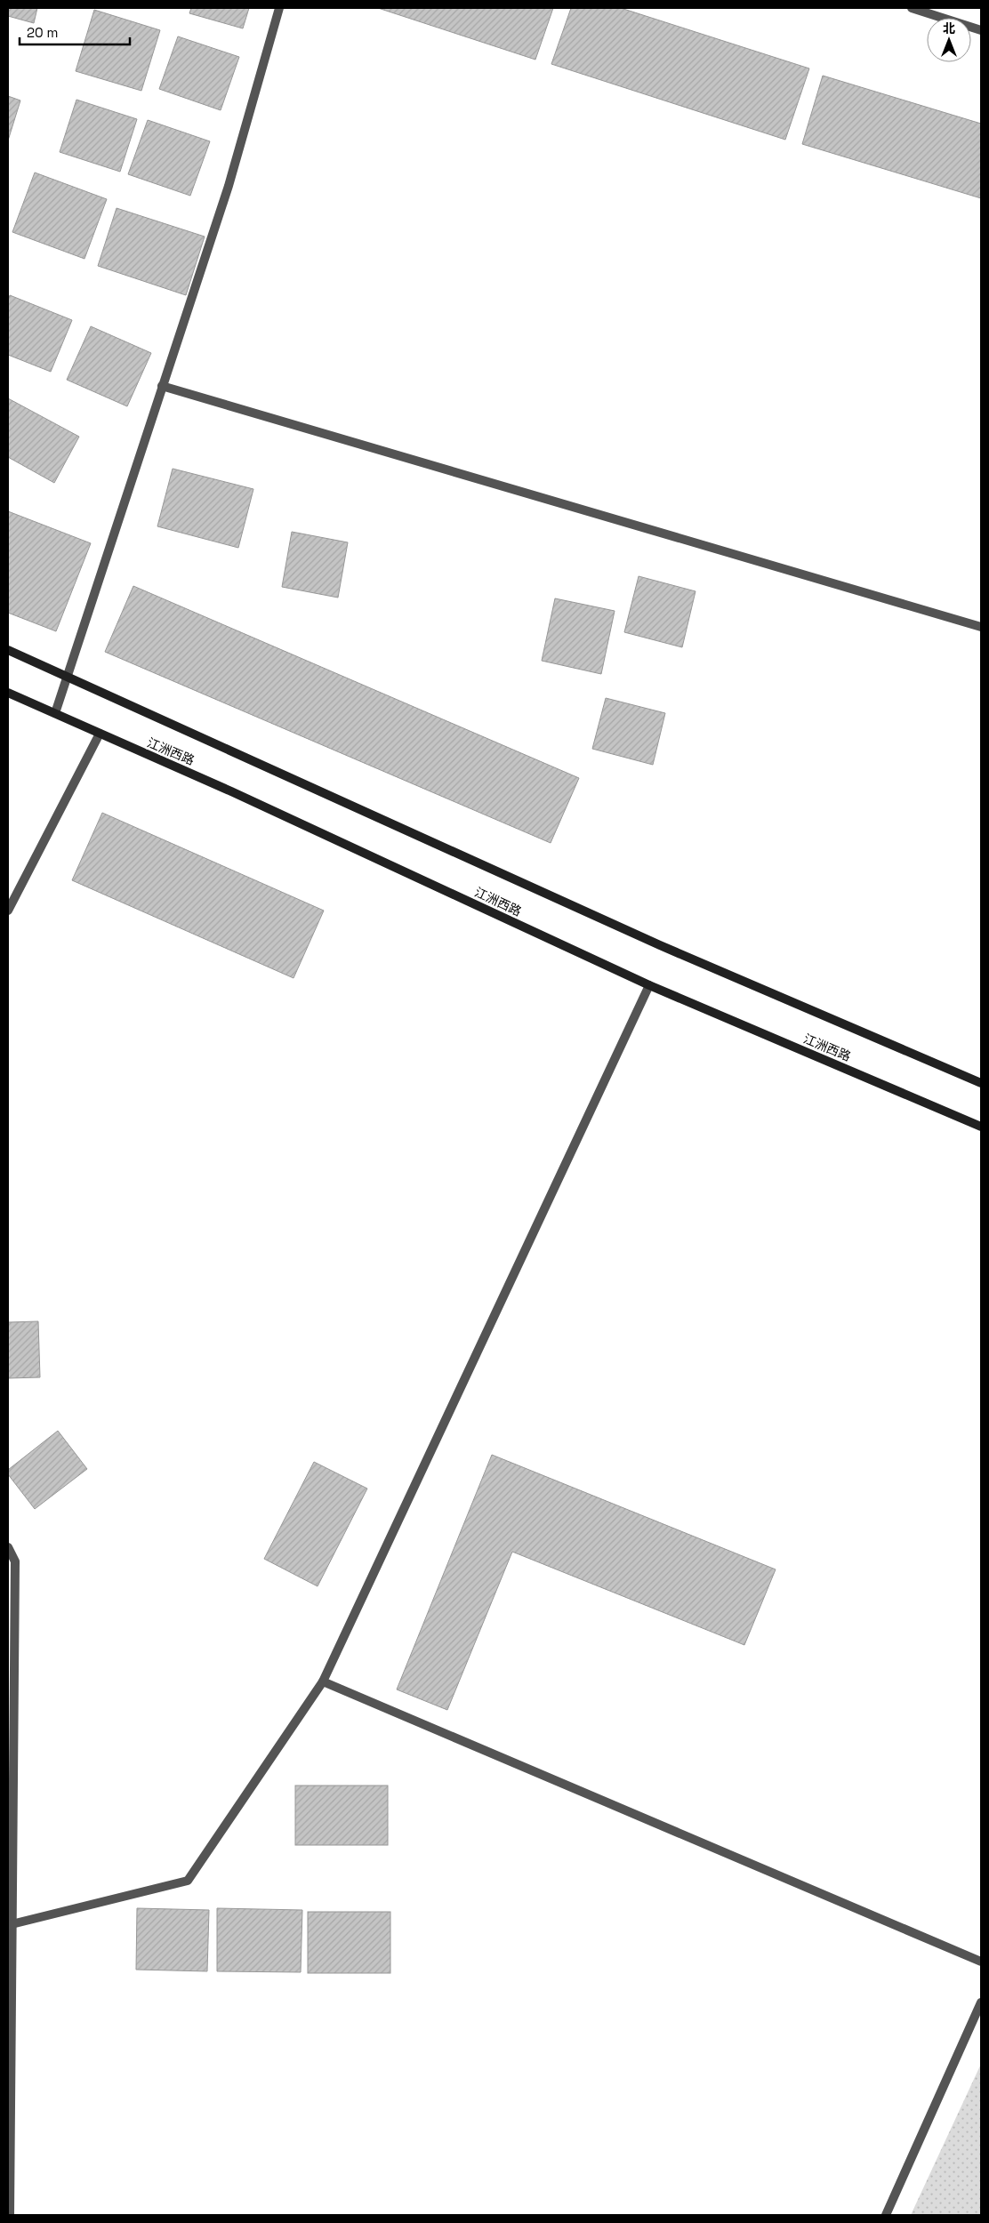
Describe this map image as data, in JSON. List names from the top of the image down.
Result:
{
  "streets": {
    "main road": ["江洲西路"]
  },
  "scale_bar": "20 m",
  "north": "top"
}
